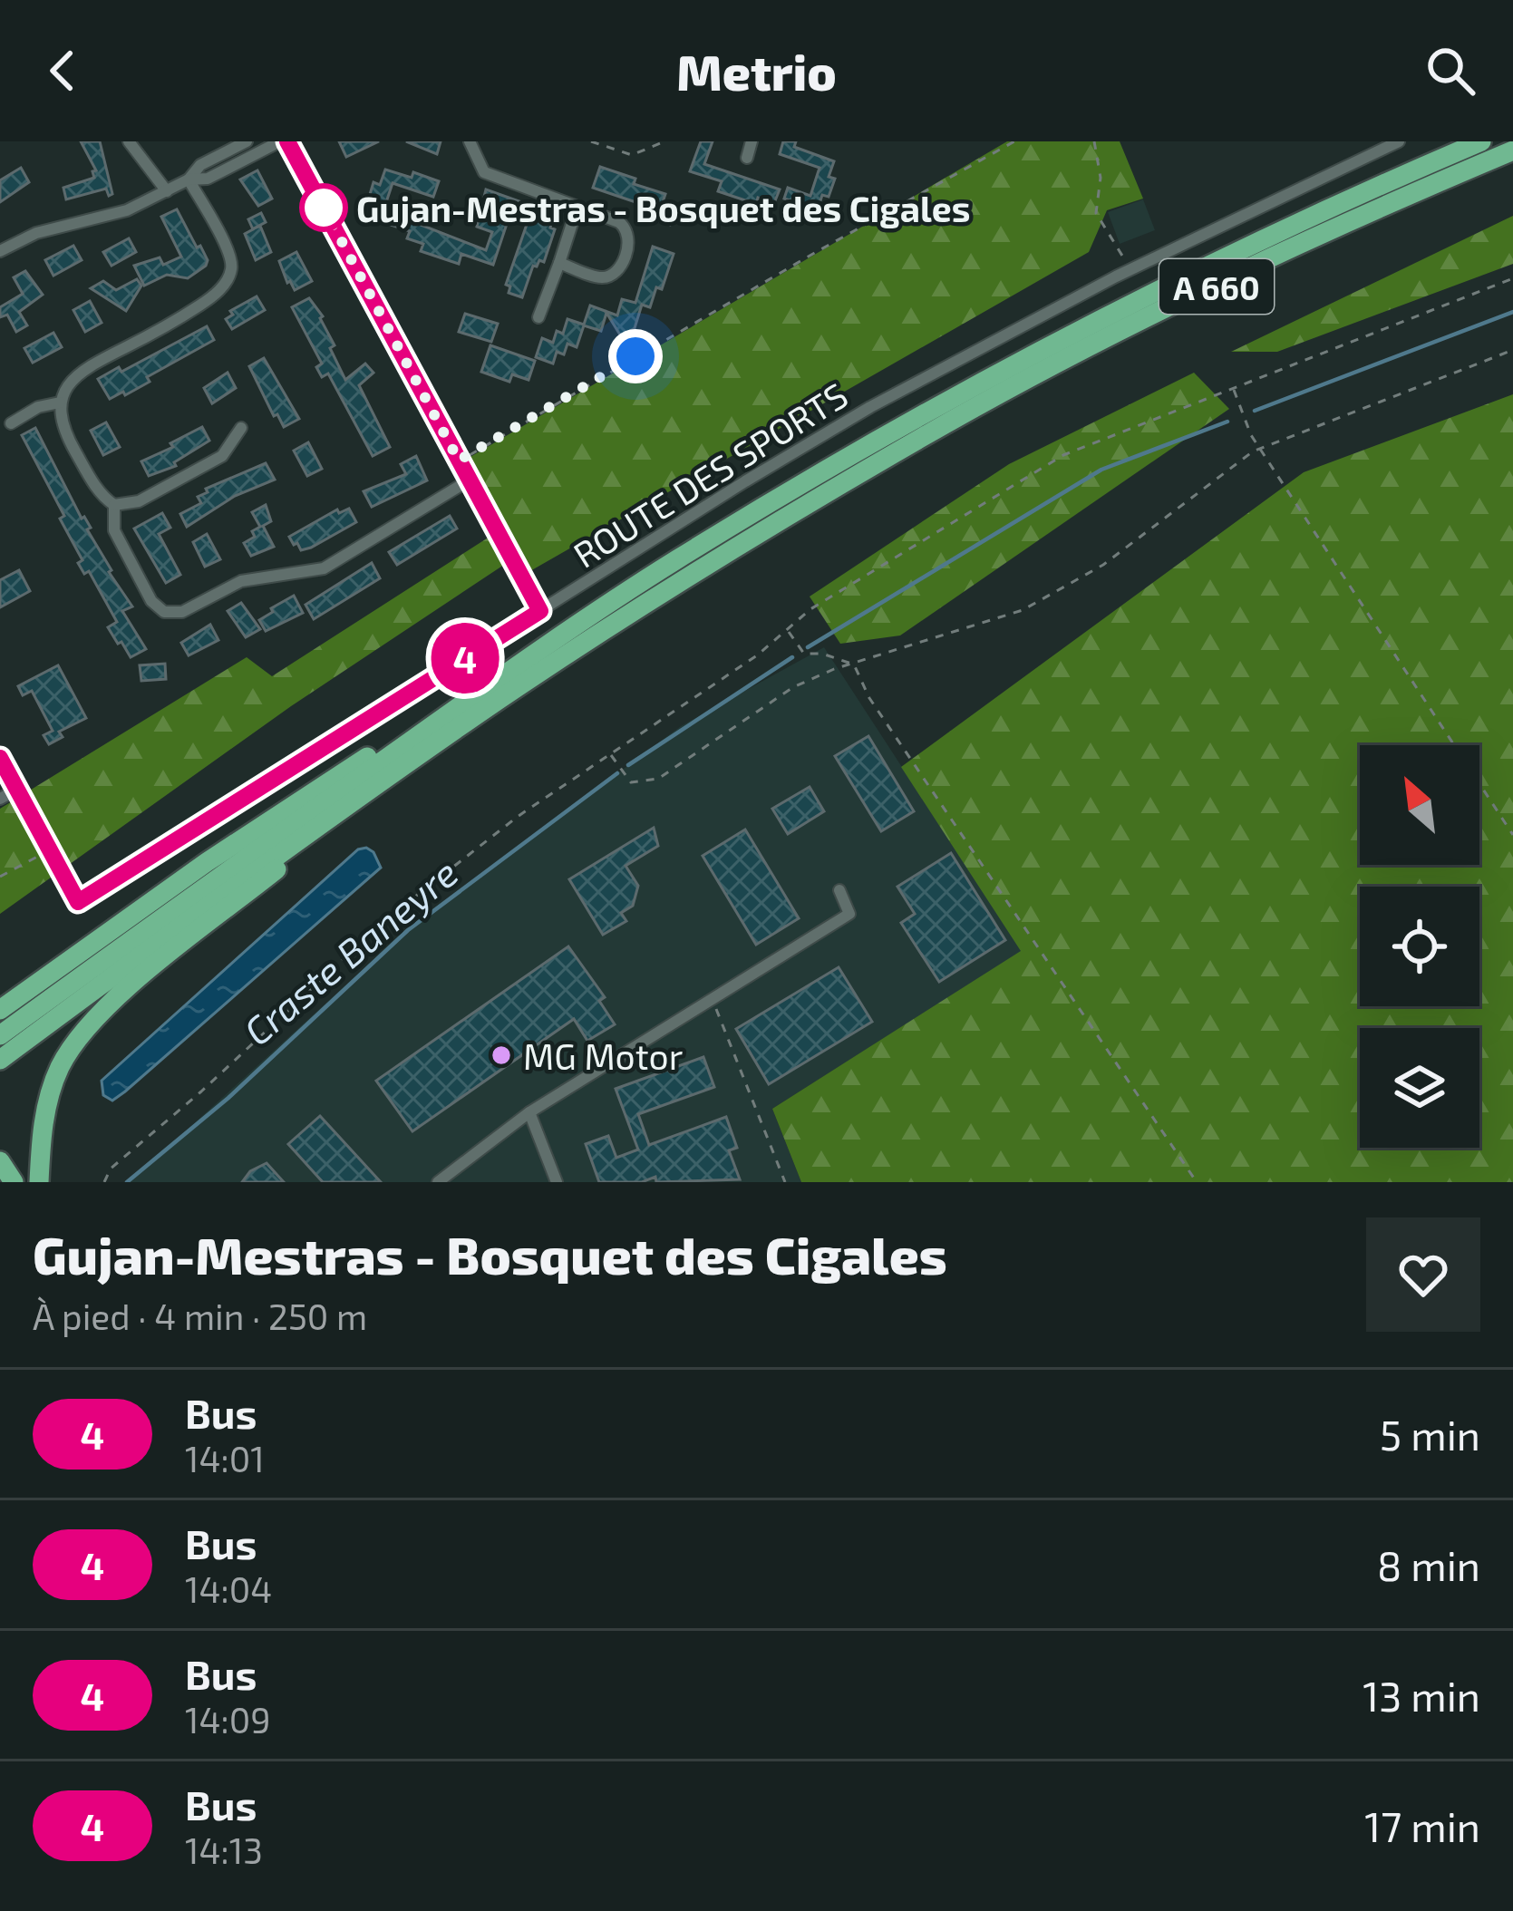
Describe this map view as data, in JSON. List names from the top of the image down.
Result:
{
  "streets": {
    "highway": ["A 660"],
    "street": ["ROUTE DES SPORTS"]
  },
  "water": ["Craste Baneyre"],
  "places": ["Gujan-Mestras - Bosquet des Cigales", "MG Motor"],
  "lines": ["bus line 4"],
  "north": "top left",
  "page": {
    "header": "Metrio",
    "on_map": "4",
    "heading": ["Gujan-Mestras - Bosquet des Cigales", "À pied · 4 min · 250 m"],
    "list": [
      {
        "mark": "4",
        "name": "Bus",
        "note": "14:01",
        "value": "5 min"
      },
      {
        "mark": "4",
        "name": "Bus",
        "note": "14:04",
        "value": "8 min"
      },
      {
        "mark": "4",
        "name": "Bus",
        "note": "14:09",
        "value": "13 min"
      },
      {
        "mark": "4",
        "name": "Bus",
        "note": "14:13",
        "value": "17 min"
      }
    ]
  }
}
